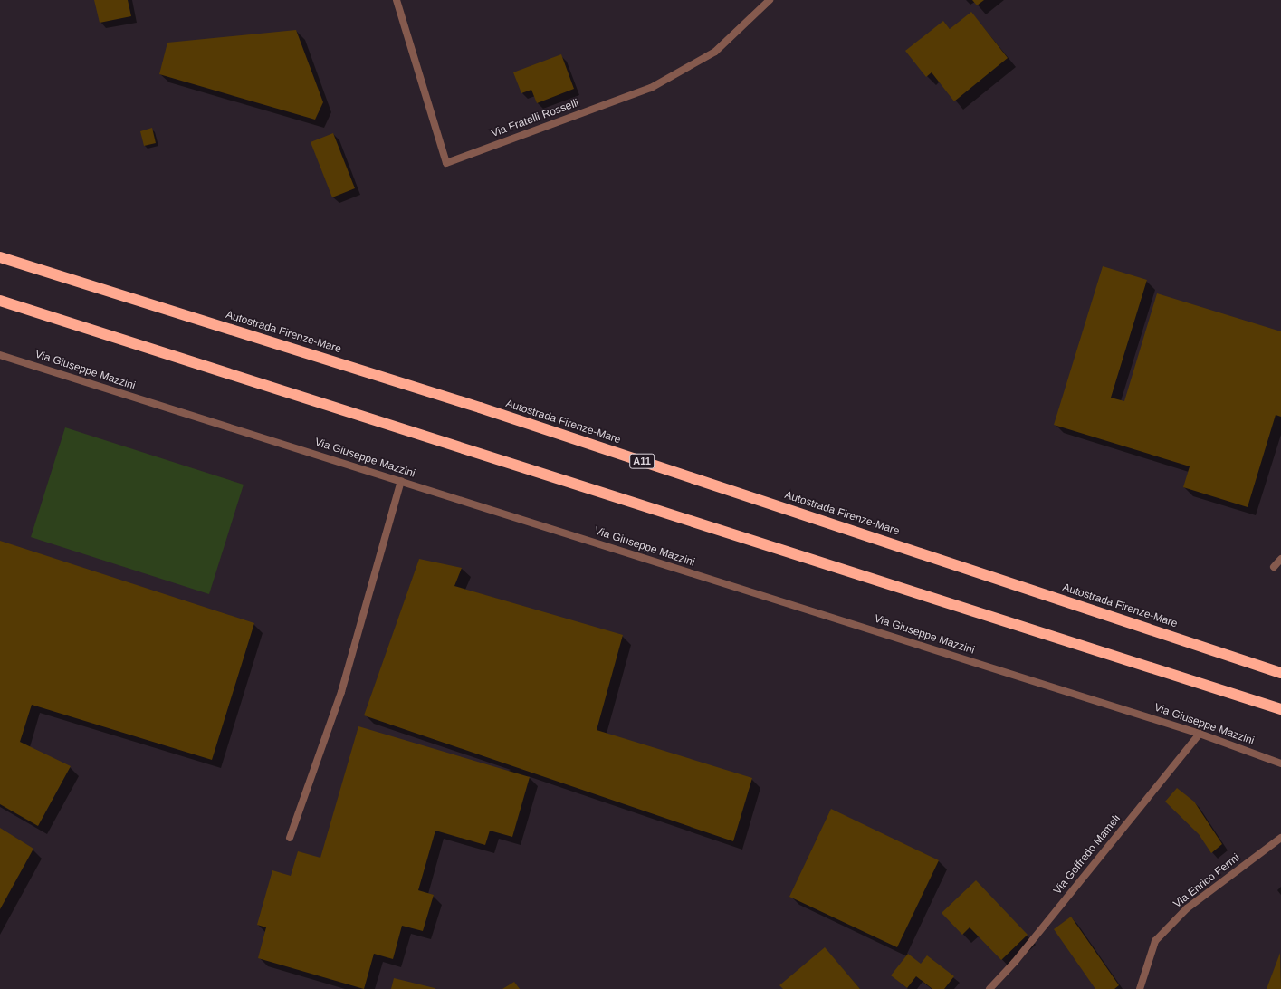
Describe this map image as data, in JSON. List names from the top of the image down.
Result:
{
  "streets": {
    "highway": ["Autostrada Firenze-Mare", "A11"],
    "street": [
      "Via Fratelli Rosselli",
      "Via Giuseppe Mazzini",
      "Via Goffredo Mameli",
      "Via Enrico Fermi"
    ]
  },
  "crossings": [
    ["Via Giuseppe Mazzini", "Via Goffredo Mameli"]
  ]
}
